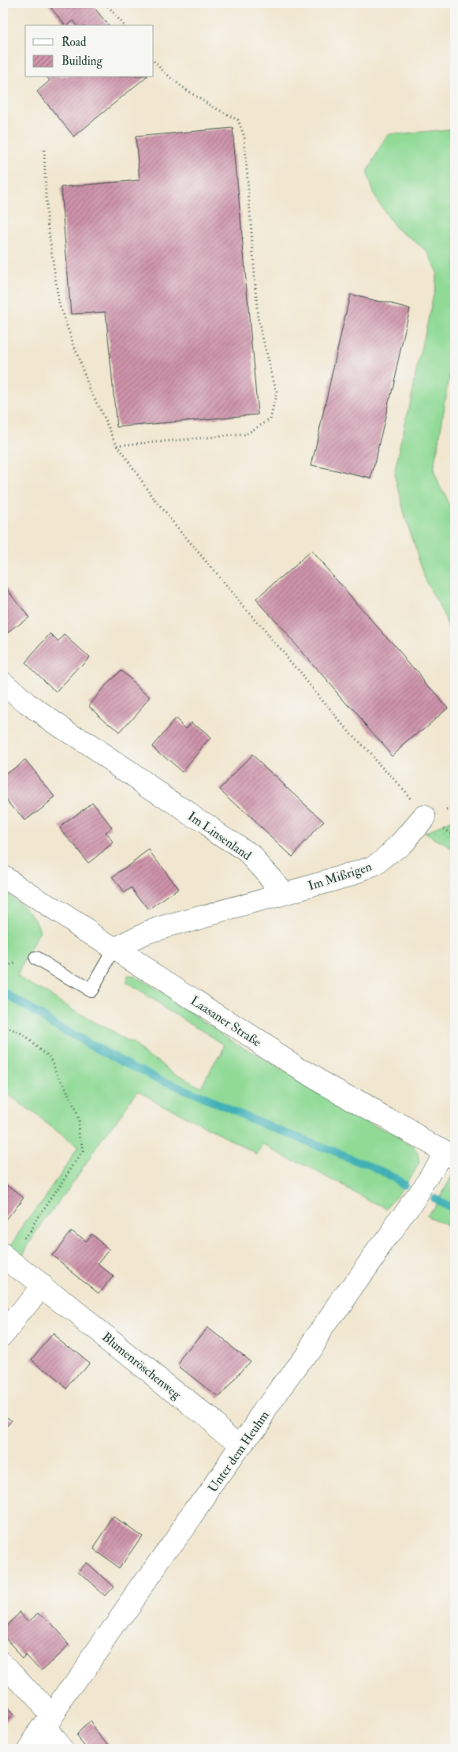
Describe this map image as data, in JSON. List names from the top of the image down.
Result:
{
  "streets": {
    "street": [
      "Im Linsenland",
      "Im Mißrigen",
      "Laasaner Straße",
      "Blumenröschenweg",
      "Unter dem Heuhm"
    ]
  },
  "crossings": [
    ["Im Linsenland", "Im Mißrigen"],
    ["Laasaner Straße", "Unter dem Heuhm"],
    ["Blumenröschenweg", "Unter dem Heuhm"]
  ],
  "legend": ["Road", "Building"]
}
